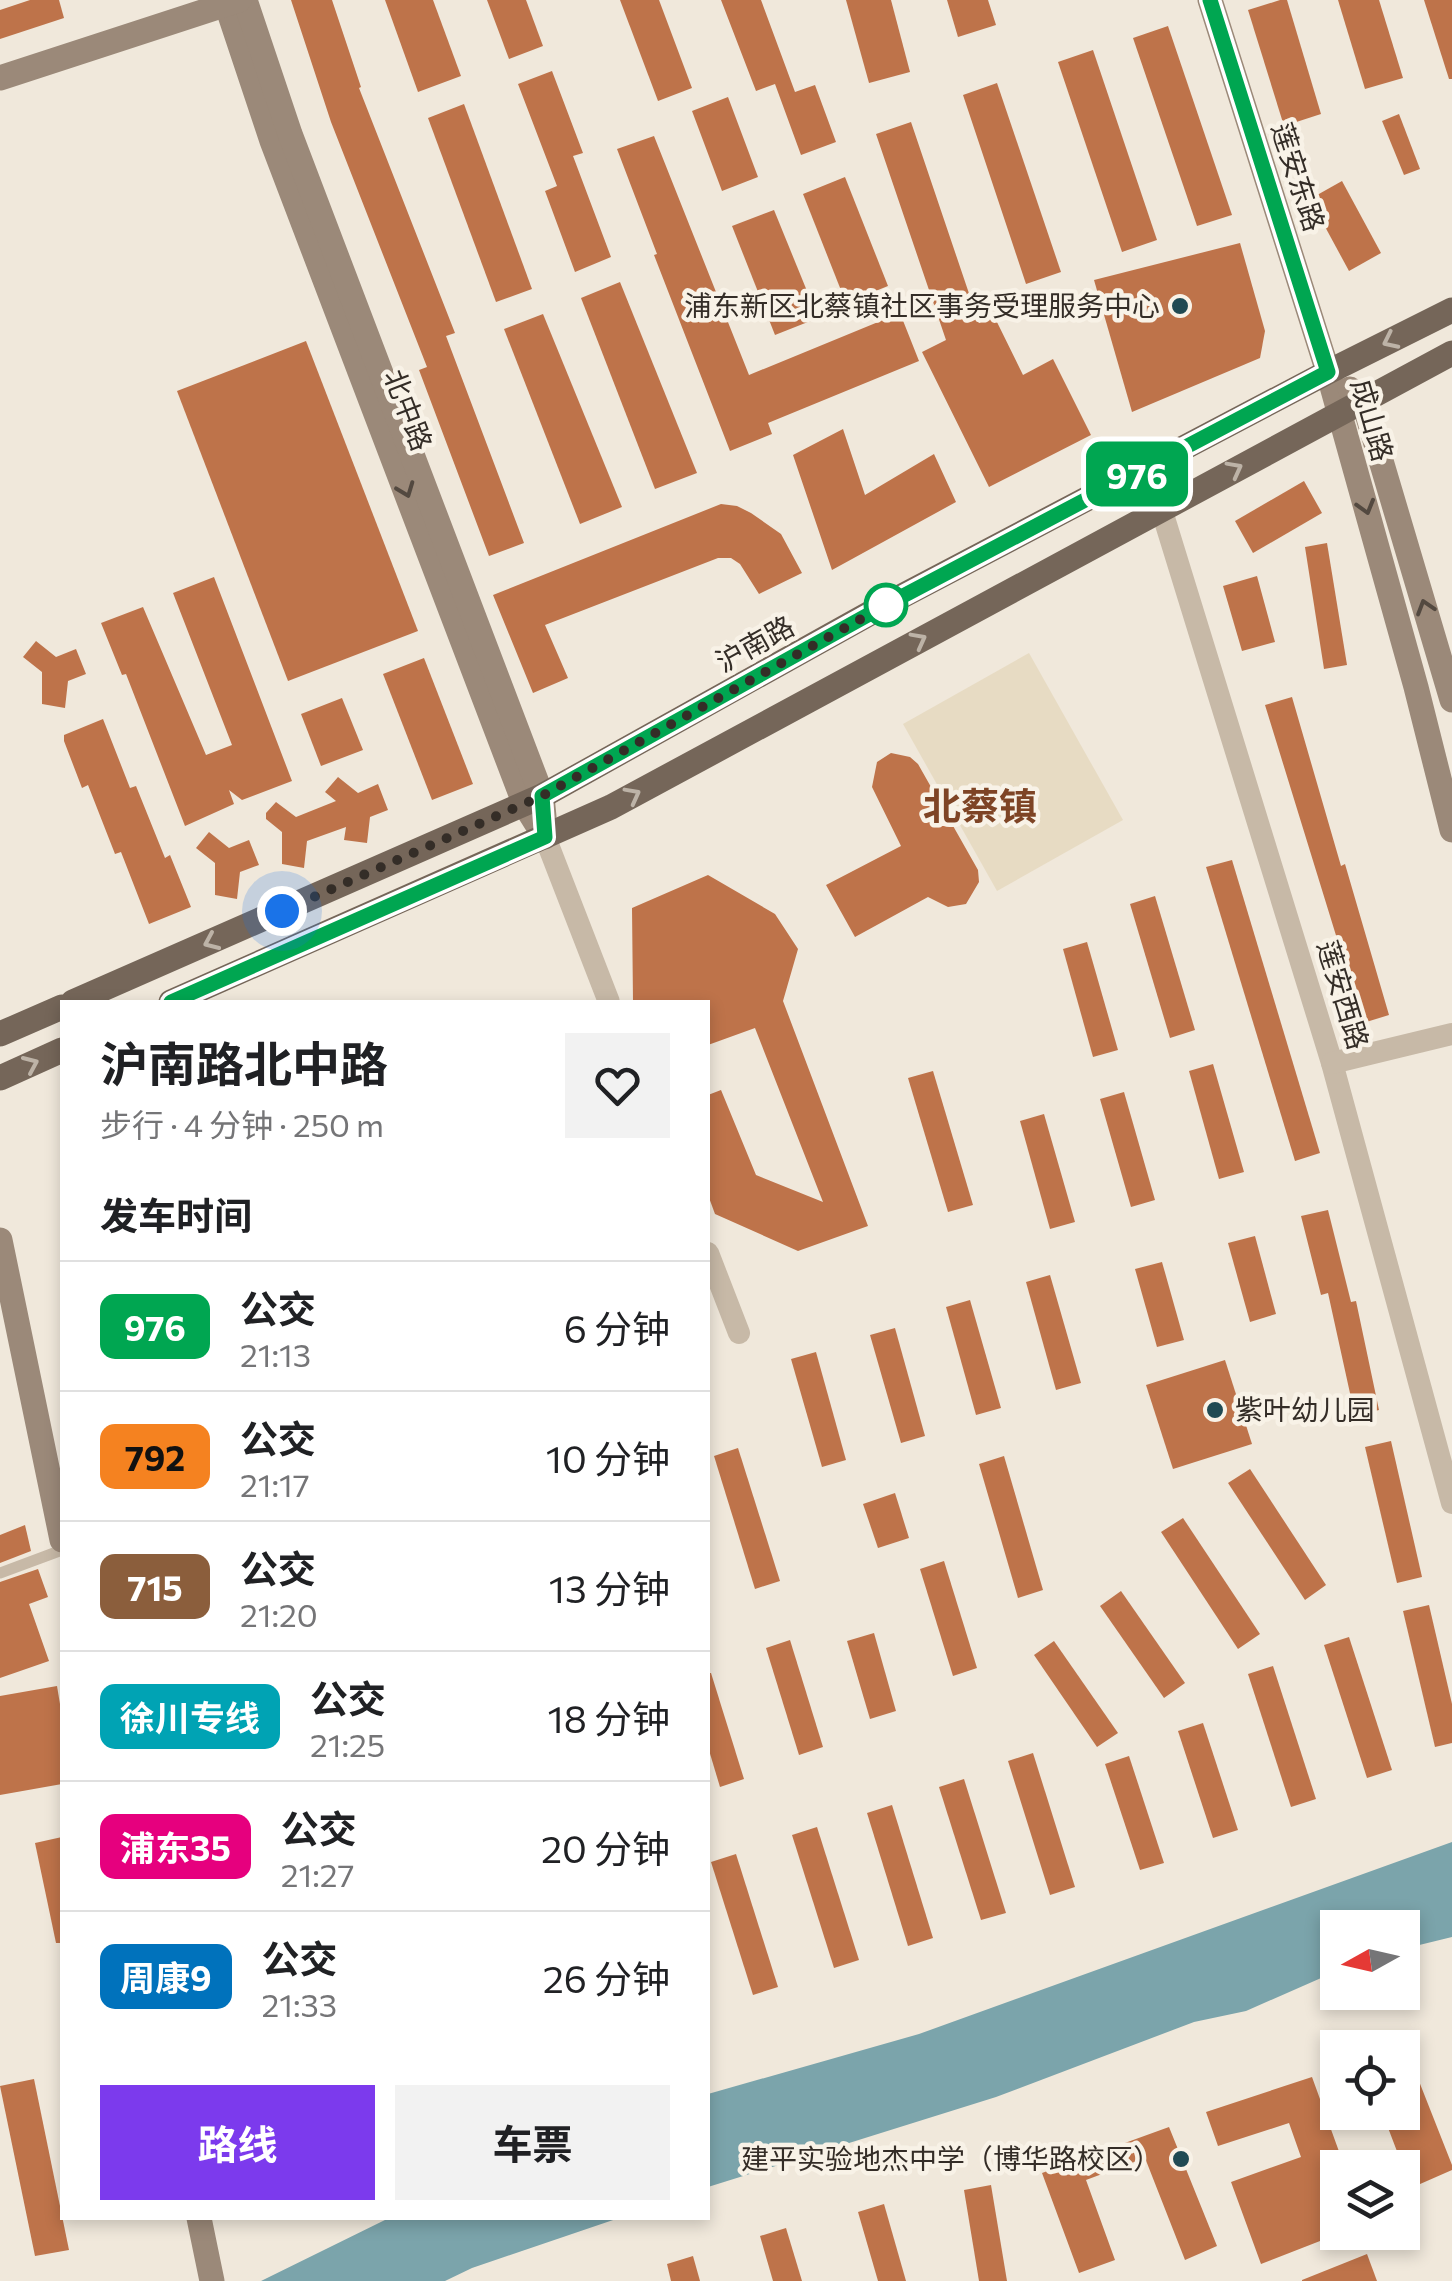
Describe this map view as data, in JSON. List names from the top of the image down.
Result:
{
  "streets": {
    "main road": ["沪南路"],
    "street": [
      "莲安东路",
      "北中路",
      "成山路",
      "莲安西路"
    ]
  },
  "crossings": [
    ["莲安东路", "成山路"],
    ["莲安东路", "沪南路"],
    ["北中路", "沪南路"],
    ["成山路", "沪南路"]
  ],
  "districts": ["北蔡镇"],
  "places": ["浦东新区北蔡镇社区事务受理服务中心", "紫叶幼儿园", "建平实验地杰中学（博华路校区）"],
  "lines": ["bus line 976"],
  "north": "left",
  "page": {
    "on_map": "976",
    "heading": [
      ["沪南路北中路", "步行 · 4 分钟 · 250 m"],
      "发车时间"
    ],
    "list": [
      {
        "mark": "976",
        "name": "公交",
        "note": "21:13",
        "value": "6 分钟"
      },
      {
        "mark": "792",
        "name": "公交",
        "note": "21:17",
        "value": "10 分钟"
      },
      {
        "mark": "715",
        "name": "公交",
        "note": "21:20",
        "value": "13 分钟"
      },
      {
        "mark": "徐川专线",
        "name": "公交",
        "note": "21:25",
        "value": "18 分钟"
      },
      {
        "mark": "浦东35",
        "name": "公交",
        "note": "21:27",
        "value": "20 分钟"
      },
      {
        "mark": "周康9",
        "name": "公交",
        "note": "21:33",
        "value": "26 分钟"
      }
    ],
    "buttons": ["路线", "车票"]
  }
}
